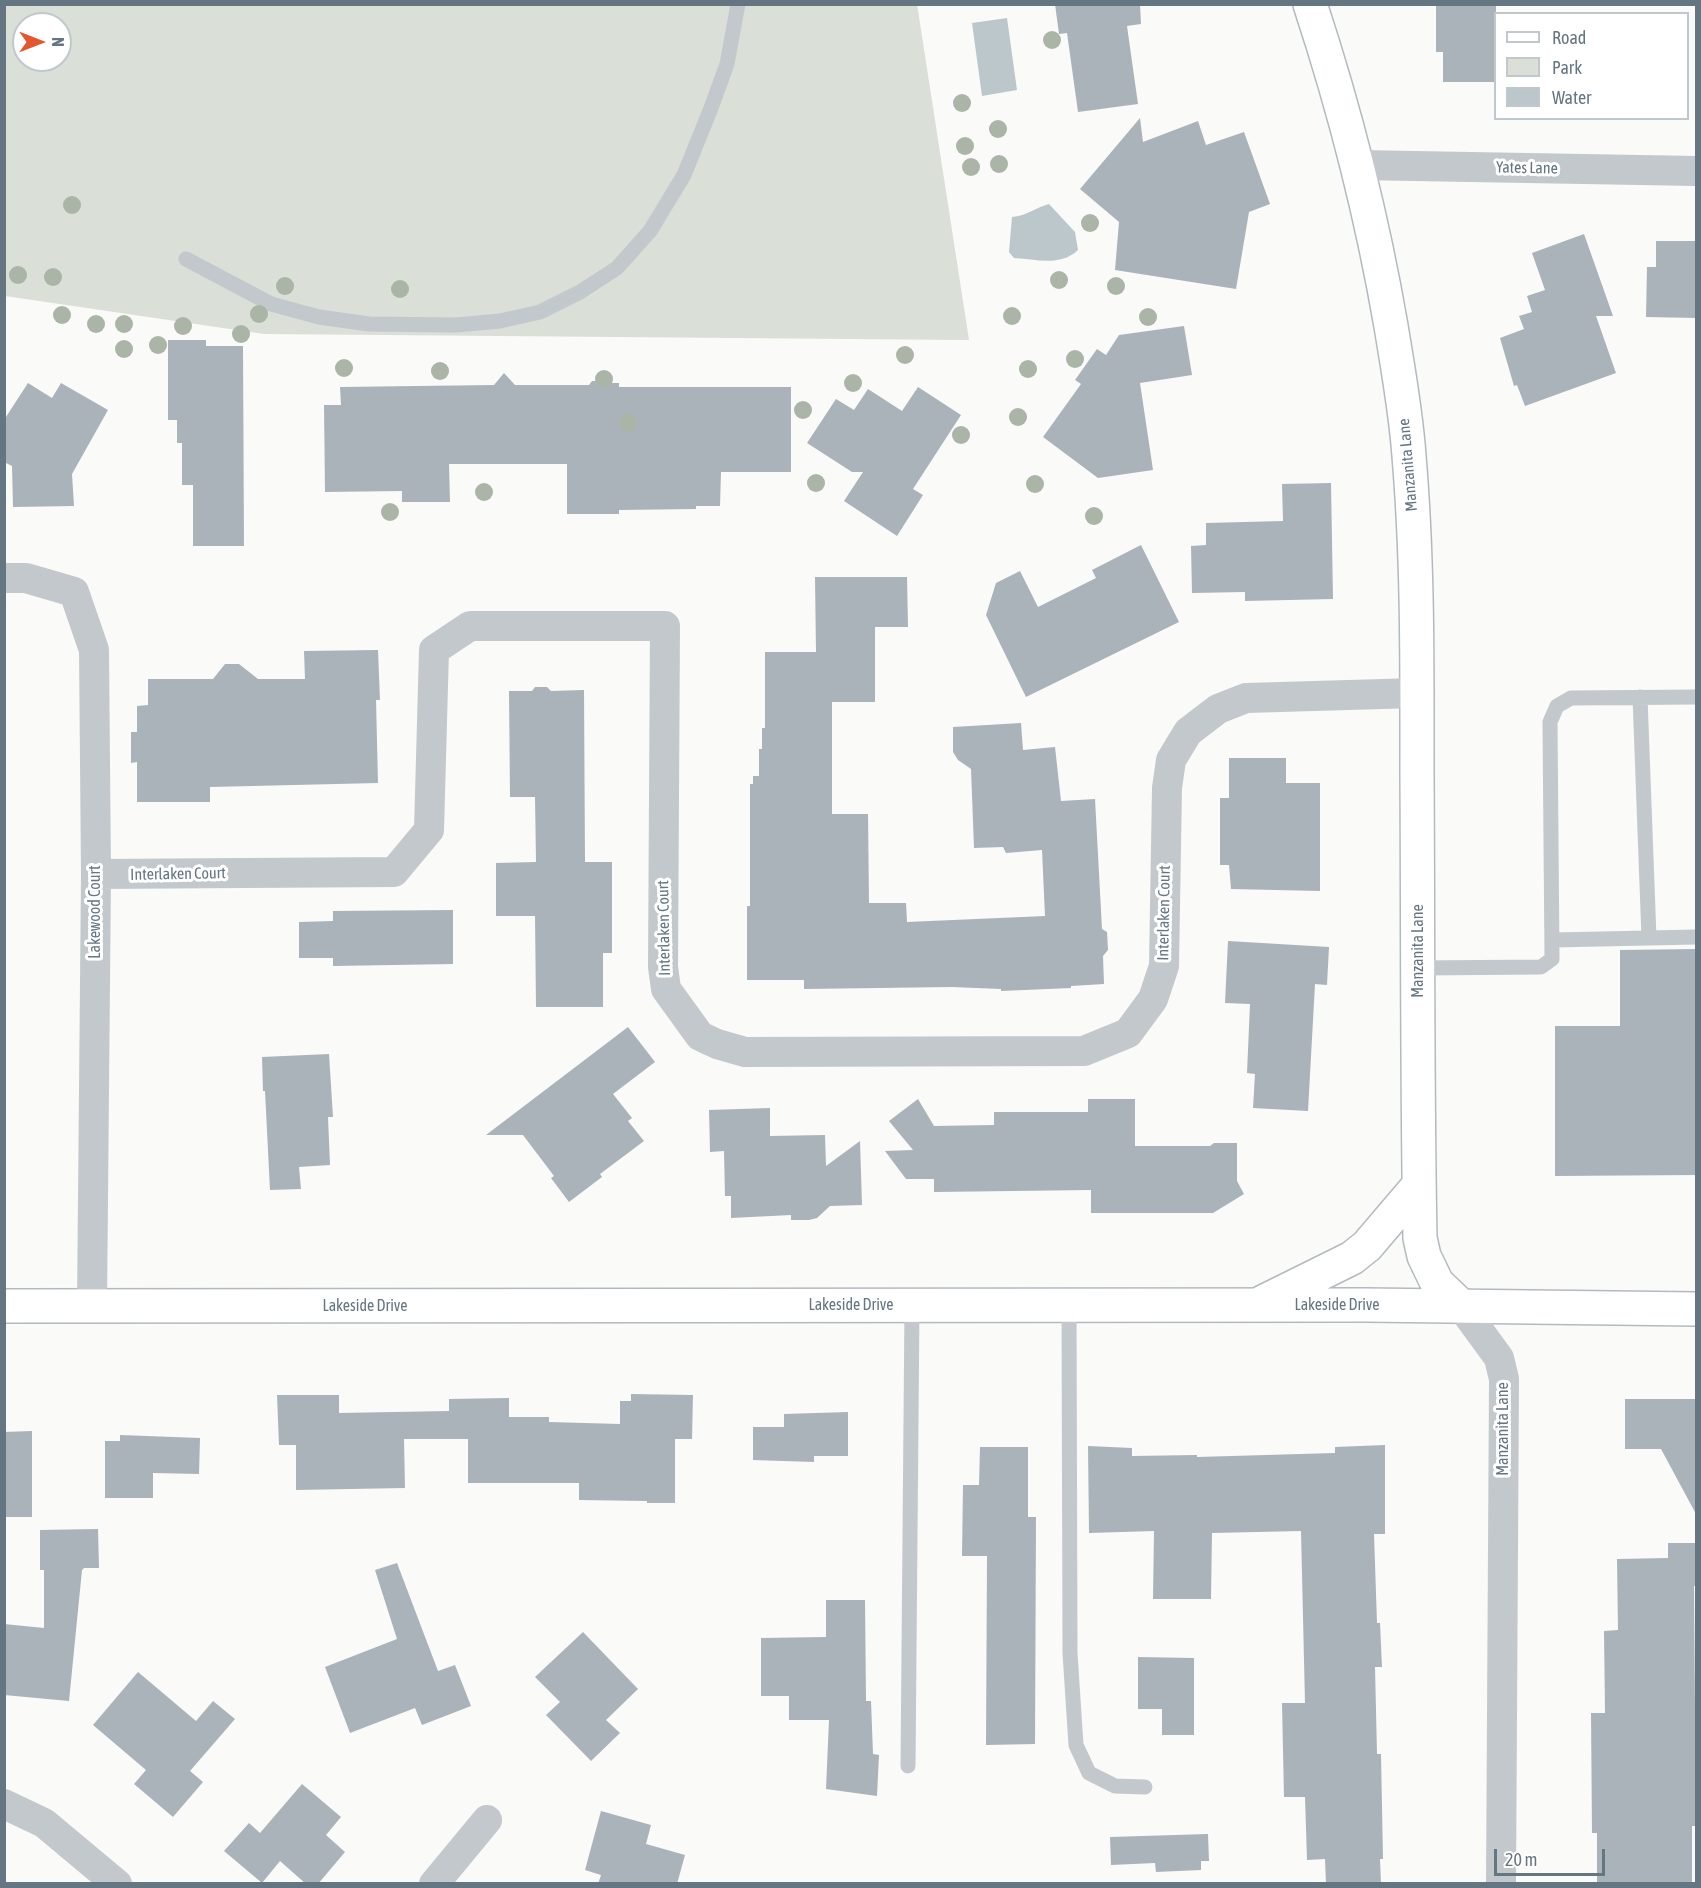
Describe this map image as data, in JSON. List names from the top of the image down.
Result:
{
  "streets": {
    "main road": ["Manzanita Lane", "Lakeside Drive"],
    "street": ["Yates Lane", "Interlaken Court", "Lakewood Court"]
  },
  "crossings": [
    ["Yates Lane", "Manzanita Lane"],
    ["Manzanita Lane", "Interlaken Court"],
    ["Manzanita Lane", "Lakeside Drive"],
    ["Interlaken Court", "Lakewood Court"],
    ["Lakewood Court", "Lakeside Drive"]
  ],
  "legend": ["Road", "Park", "Water"],
  "scale_bar": "20 m",
  "north": "right"
}
